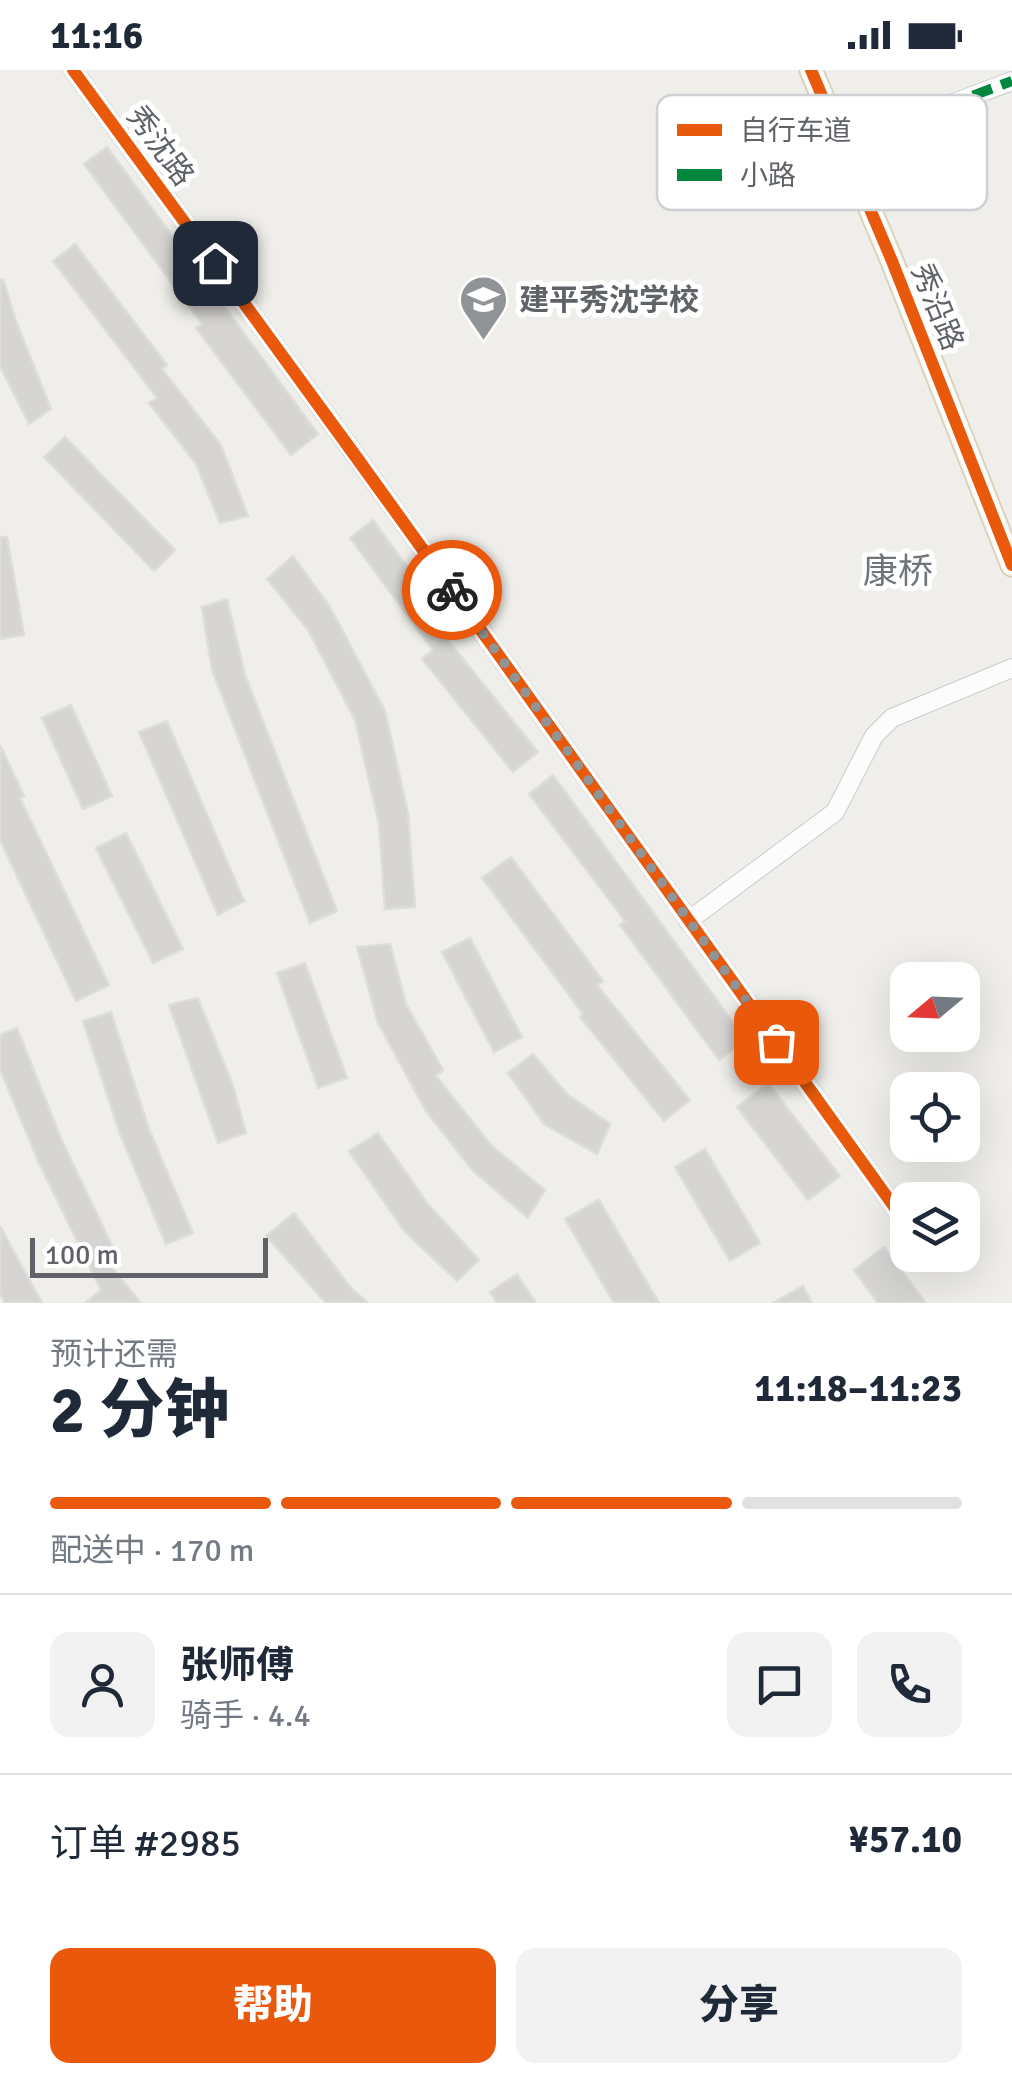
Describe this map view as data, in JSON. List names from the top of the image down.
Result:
{
  "streets": {
    "main road": ["秀沿路"],
    "street": ["秀沈路"]
  },
  "districts": ["康桥"],
  "places": {
    "school or university": ["建平秀沈学校"]
  },
  "legend": ["自行车道", "小路"],
  "scale_bar": "100 m",
  "north": "left",
  "page": {
    "status": "11:16",
    "scale": "100 m",
    "heading": ["2 分钟", "预计还需", "11:18–11:23"],
    "panel": [
      "张师傅",
      "骑手 · 4.4",
      "订单 #2985",
      "¥57.10"
    ],
    "bar": "配送中 · 170 m",
    "buttons": ["帮助", "分享"]
  }
}
